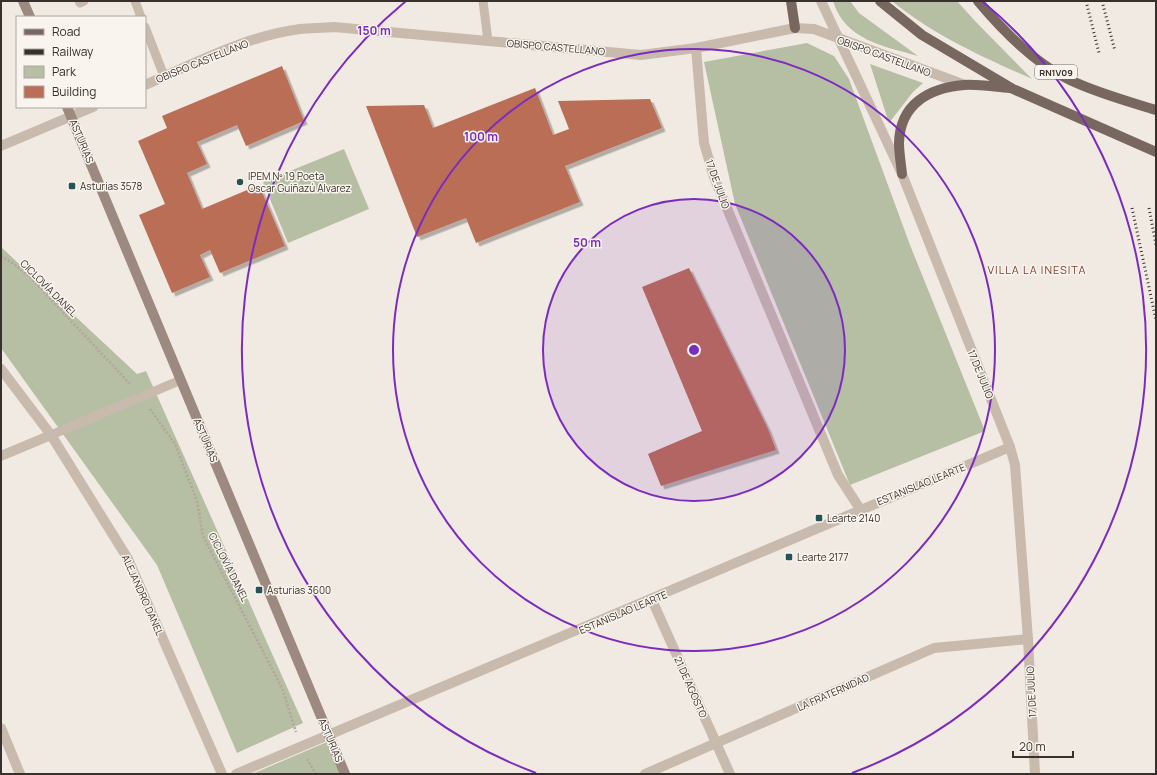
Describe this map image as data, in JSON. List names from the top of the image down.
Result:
{
  "streets": {
    "main road": ["RN1V09"],
    "street": [
      "OBISPO CASTELLANO",
      "ASTURIAS",
      "17 DE JULIO",
      "ESTANISLAO LEARTE",
      "ALEJANDRO DANEL",
      "21 DE AGOSTO",
      "LA FRATERNIDAD"
    ],
    "path": ["CICLOVÍA DANEL"]
  },
  "crossings": [
    ["OBISPO CASTELLANO", "17 DE JULIO"],
    ["ASTURIAS", "ESTANISLAO LEARTE"],
    ["17 DE JULIO", "ESTANISLAO LEARTE"],
    ["17 DE JULIO", "LA FRATERNIDAD"],
    ["CICLOVÍA DANEL", "ESTANISLAO LEARTE"],
    ["ESTANISLAO LEARTE", "21 DE AGOSTO"],
    ["21 DE AGOSTO", "LA FRATERNIDAD"]
  ],
  "districts": ["VILLA LA INESITA"],
  "places": {
    "other": ["IPEM Nº 19 Poeta Oscar Guiñazú Alvarez"],
    "transit": [
      "Asturias 3578",
      "Learte 2140",
      "Learte 2177",
      "Asturias 3600"
    ]
  },
  "legend": [
    "Road",
    "Railway",
    "Park",
    "Building"
  ],
  "scale_bar": "20 m",
  "rings": ["150 m", "100 m", "50 m"]
}
